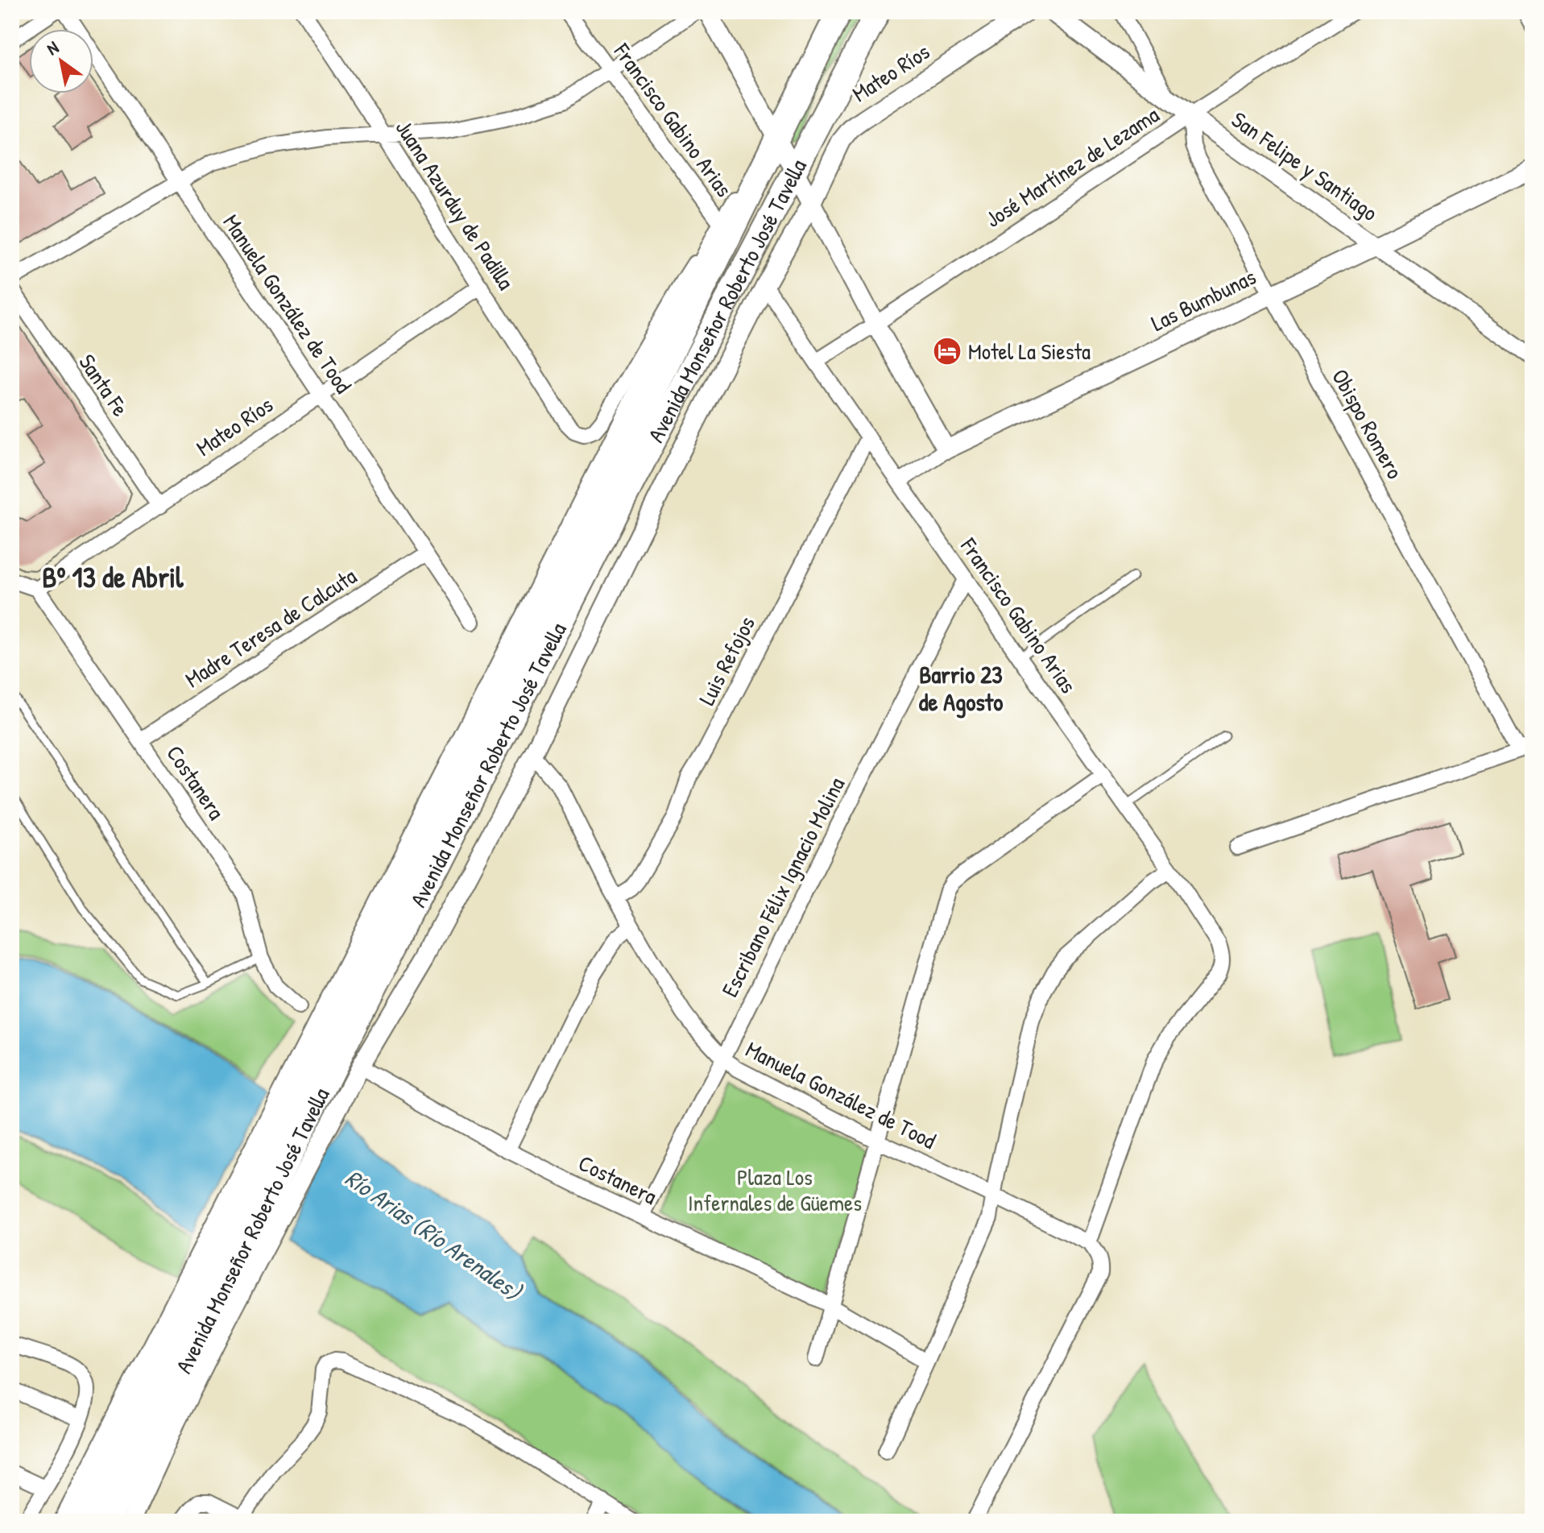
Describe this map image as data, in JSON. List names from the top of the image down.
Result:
{
  "streets": {
    "highway": ["Avenida Monseñor Roberto José Tavella"],
    "street": [
      "Mateo Ríos",
      "Francisco Gabino Arias",
      "San Felipe y Santiago",
      "José Martínez de Lezama",
      "Juana Azurduy de Padilla",
      "Las Bumbunas",
      "Manuela González de Tood",
      "Santa Fe",
      "Obispo Romero",
      "Madre Teresa de Calcuta",
      "Luis Refojos",
      "Costanera",
      "Escribano Félix Ignacio Molina"
    ]
  },
  "crossings": [
    ["Mateo Ríos", "Francisco Gabino Arias"],
    ["Mateo Ríos", "Juana Azurduy de Padilla"],
    ["Mateo Ríos", "Avenida Monseñor Roberto José Tavella"],
    ["Mateo Ríos", "Manuela González de Tood"],
    ["Mateo Ríos", "Santa Fe"],
    ["Mateo Ríos", "Costanera"],
    ["Francisco Gabino Arias", "José Martínez de Lezama"],
    ["Francisco Gabino Arias", "Juana Azurduy de Padilla"],
    ["Francisco Gabino Arias", "Las Bumbunas"],
    ["Francisco Gabino Arias", "Manuela González de Tood"],
    ["Francisco Gabino Arias", "Luis Refojos"],
    ["Francisco Gabino Arias", "Escribano Félix Ignacio Molina"],
    ["San Felipe y Santiago", "José Martínez de Lezama"],
    ["San Felipe y Santiago", "Las Bumbunas"],
    ["San Felipe y Santiago", "Obispo Romero"],
    ["José Martínez de Lezama", "Obispo Romero"],
    ["Las Bumbunas", "Obispo Romero"],
    ["Manuela González de Tood", "Madre Teresa de Calcuta"],
    ["Manuela González de Tood", "Luis Refojos"],
    ["Manuela González de Tood", "Escribano Félix Ignacio Molina"],
    ["Madre Teresa de Calcuta", "Costanera"],
    ["Costanera", "Escribano Félix Ignacio Molina"]
  ],
  "districts": ["Bº 13 de Abril", "Barrio 23 de Agosto"],
  "water": ["Río Arias (Río Arenales)"],
  "parks": ["Plaza Los Infernales de Güemes"],
  "places": {
    "hotel": ["Motel La Siesta"]
  },
  "north": "top left"
}
